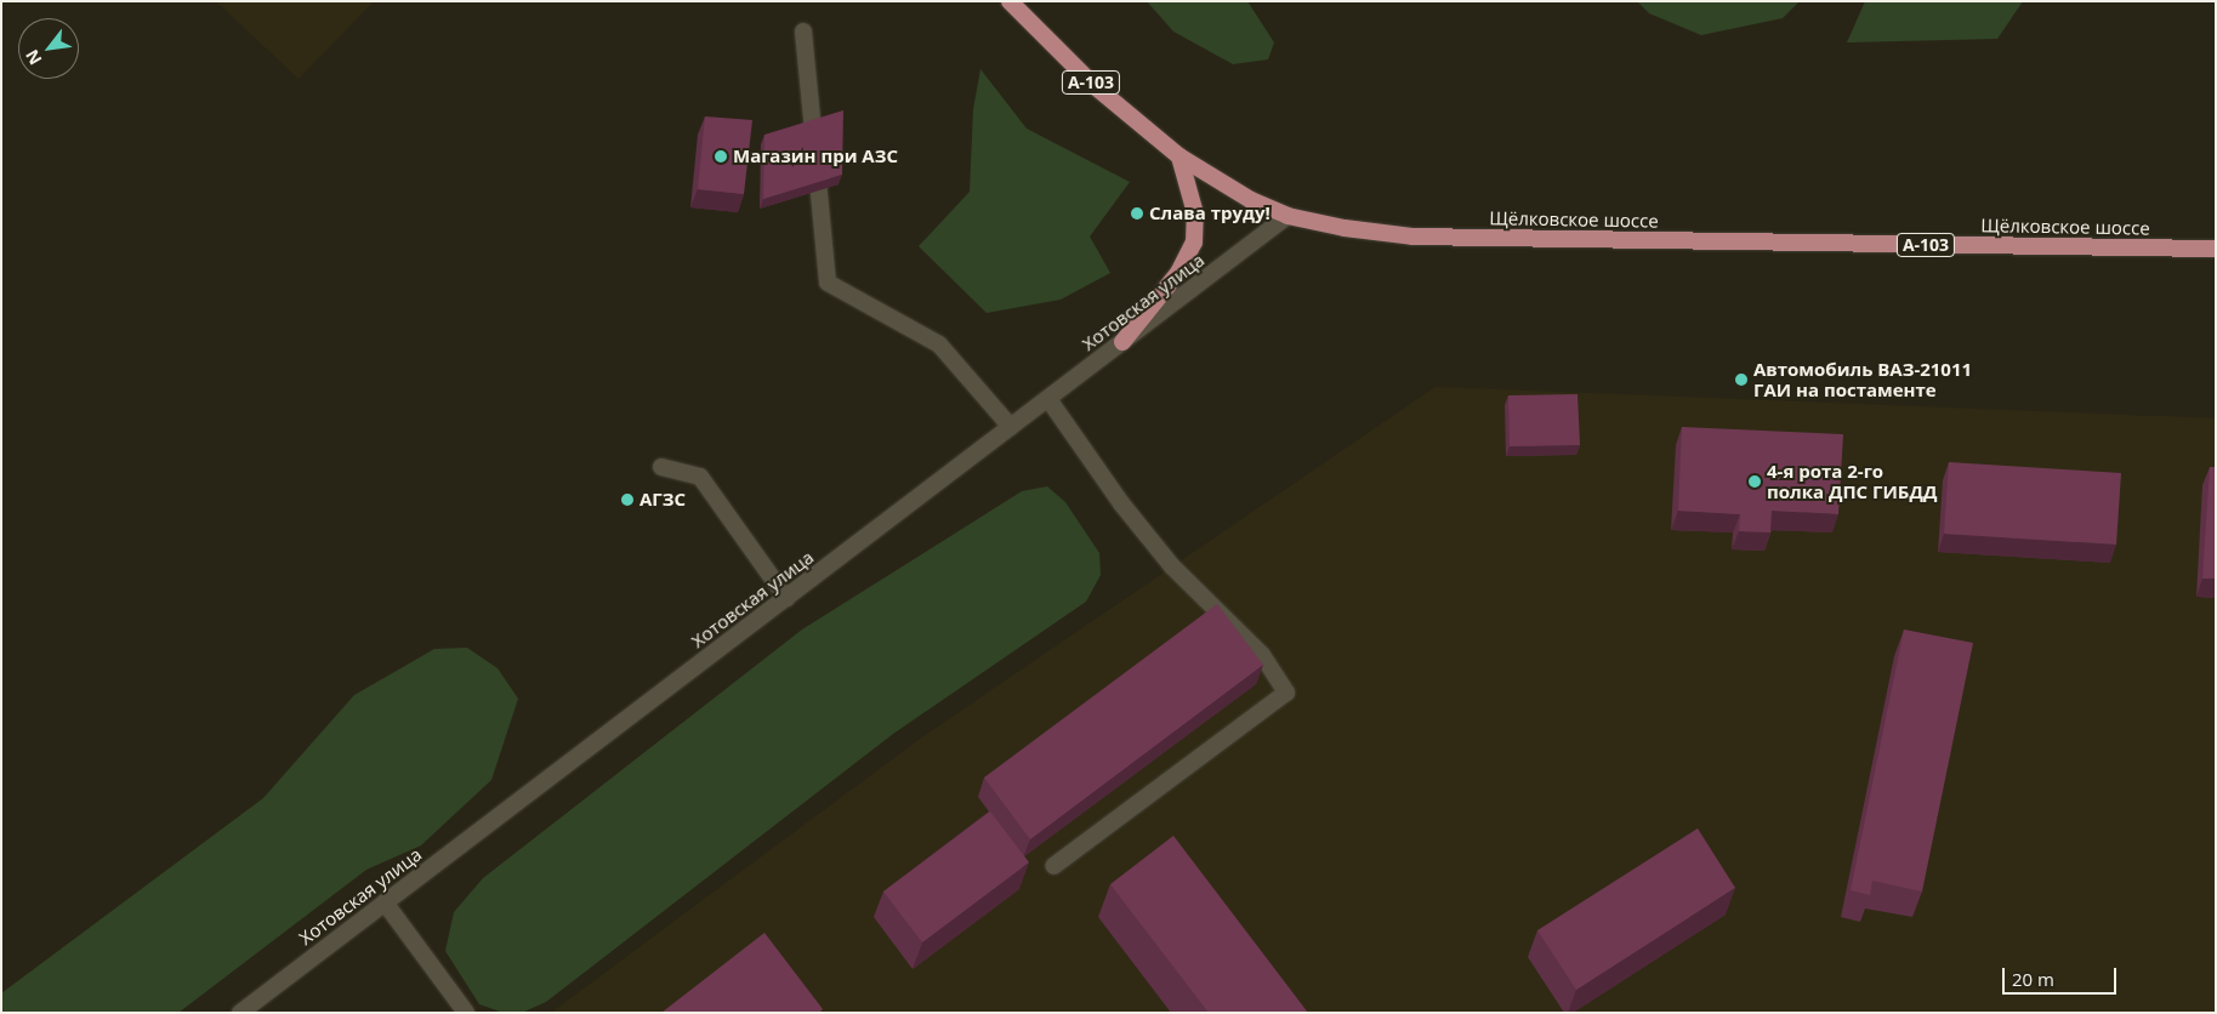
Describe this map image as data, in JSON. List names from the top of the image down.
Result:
{
  "streets": {
    "main road": ["А-103", "Щёлковское шоссе"],
    "street": ["Хотовская улица"]
  },
  "crossings": [
    ["Щёлковское шоссе", "Хотовская улица"]
  ],
  "places": [
    "Магазин при АЗС",
    "Слава труду!",
    "Автомобиль ВАЗ-21011 ГАИ на постаменте",
    "4-я рота 2-го полка ДПС ГИБДД",
    "АГЗС"
  ],
  "scale_bar": "20 m",
  "north": "bottom left"
}
